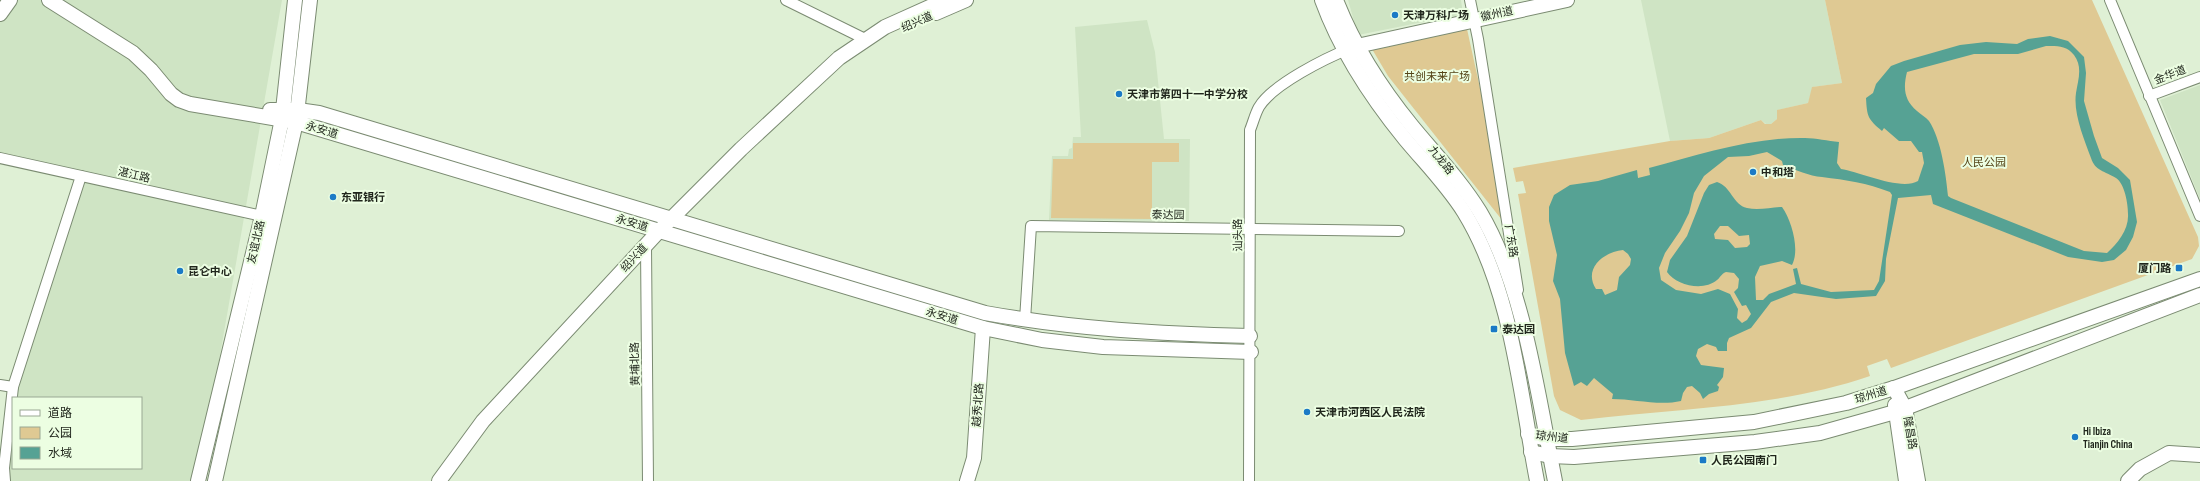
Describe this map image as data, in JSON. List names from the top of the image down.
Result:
{
  "streets": {
    "main road": [
      "徽州道",
      "绍兴道",
      "永安道",
      "九龙路",
      "广东路",
      "友谊北路",
      "琼州道",
      "越秀北路",
      "隆昌路"
    ],
    "street": [
      "金华道",
      "湛江路",
      "泰达园",
      "汕头路",
      "黄埔北路"
    ]
  },
  "crossings": [
    ["徽州道", "九龙路"],
    ["徽州道", "汕头路"],
    ["徽州道", "广东路"],
    ["绍兴道", "永安道"],
    ["绍兴道", "黄埔北路"],
    ["永安道", "泰达园"],
    ["永安道", "汕头路"],
    ["永安道", "友谊北路"],
    ["永安道", "越秀北路"],
    ["九龙路", "汕头路"],
    ["九龙路", "广东路"],
    ["九龙路", "琼州道"],
    ["湛江路", "友谊北路"],
    ["泰达园", "汕头路"],
    ["广东路", "琼州道"],
    ["琼州道", "隆昌路"]
  ],
  "parks": ["共创未来广场", "人民公园"],
  "places": {
    "other": [
      "天津万科广场",
      "天津市第四十一中学分校",
      "中和塔",
      "东亚银行",
      "昆仑中心",
      "天津市河西区人民法院",
      "Hi Ibiza Tianjin China"
    ],
    "transit": ["厦门路", "泰达园", "人民公园南门"]
  },
  "legend": ["道路", "公园", "水域"]
}
